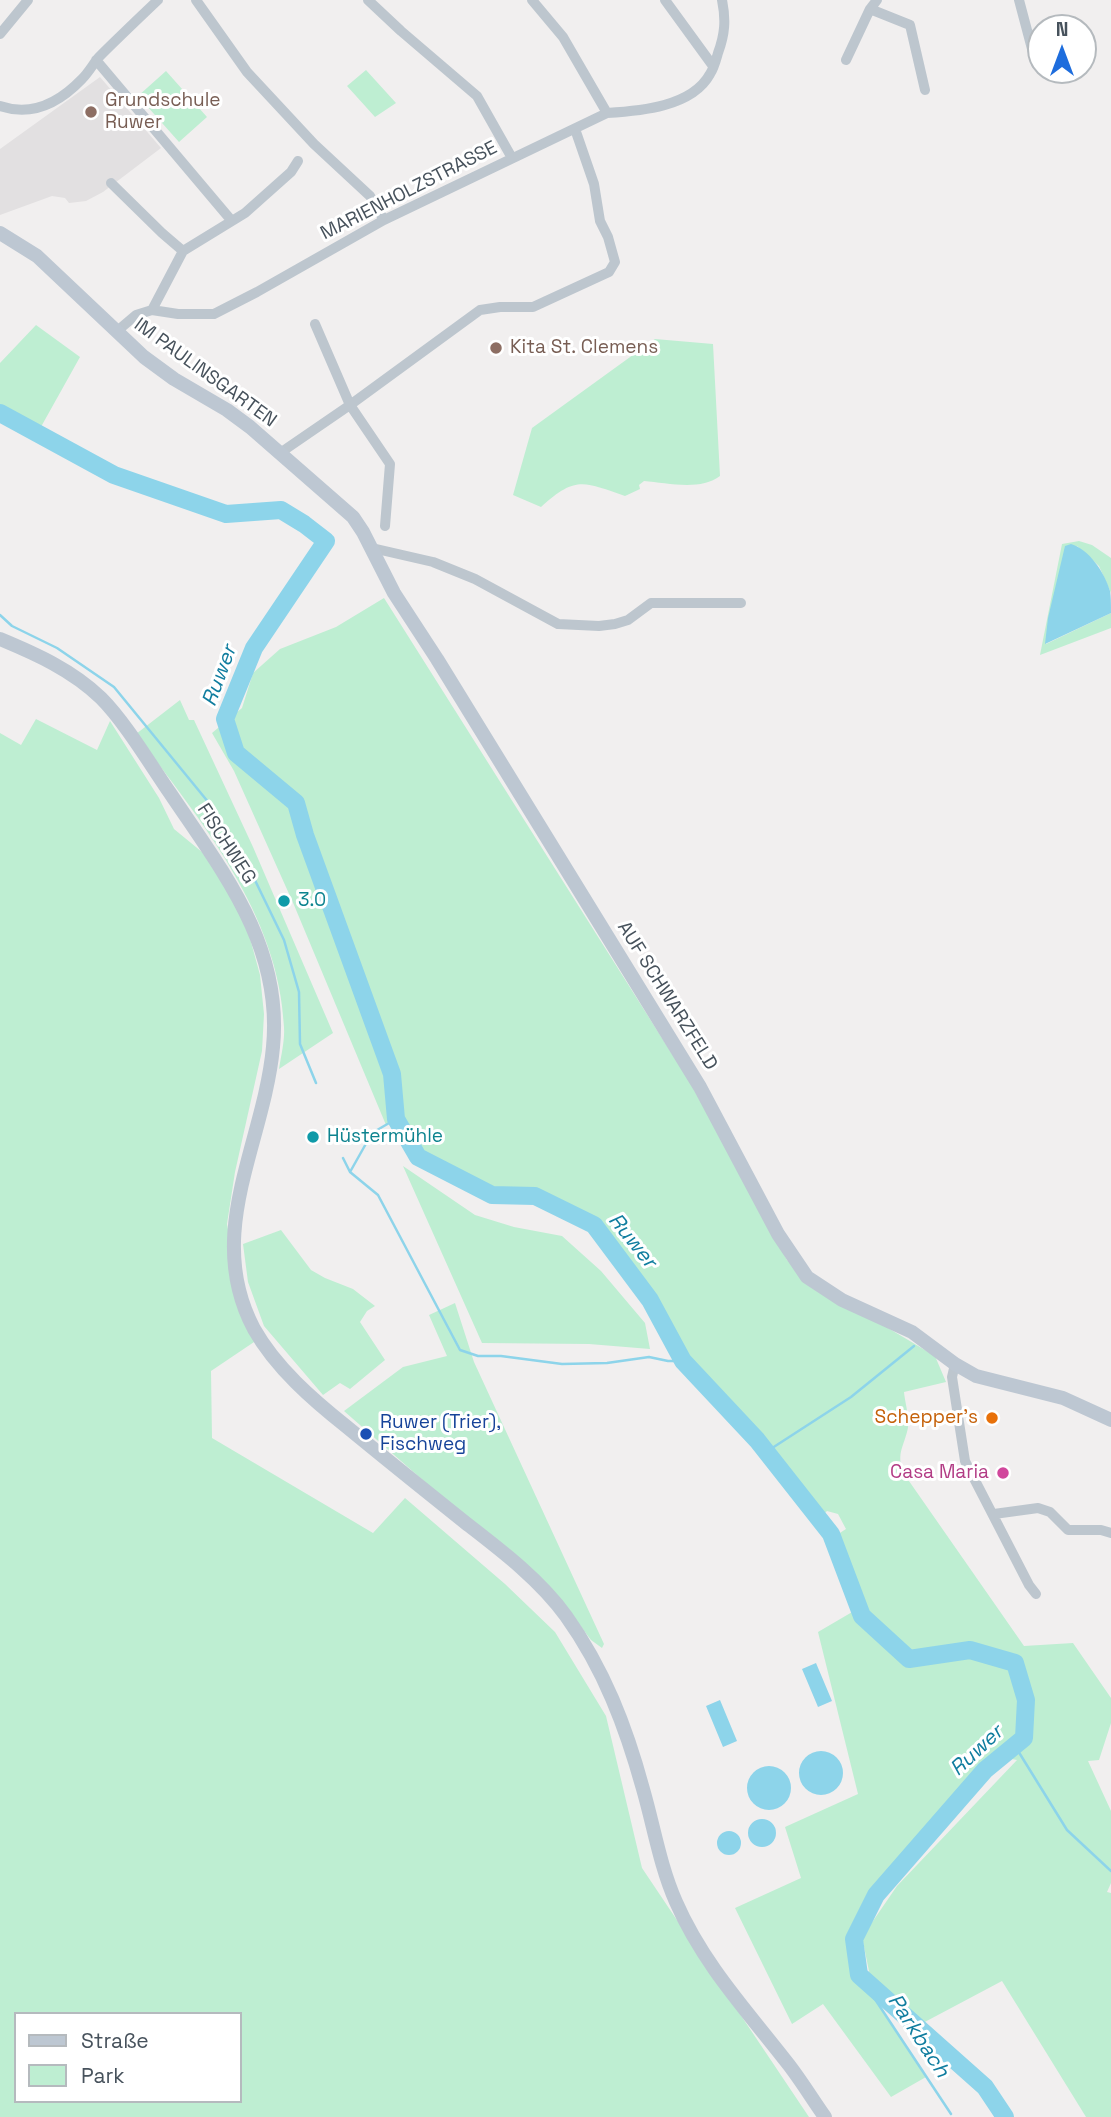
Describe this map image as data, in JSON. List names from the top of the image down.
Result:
{
  "streets": {
    "main road": ["IM PAULINSGARTEN", "FISCHWEG", "AUF SCHWARZFELD"],
    "street": ["MARIENHOLZSTRASSE"]
  },
  "crossings": [
    ["IM PAULINSGARTEN", "AUF SCHWARZFELD"]
  ],
  "water": ["Ruwer", "Parkbach"],
  "places": [
    "Grundschule Ruwer",
    "Kita St. Clemens",
    "3.0",
    "Hüstermühle",
    "Schepper's",
    "Ruwer (Trier), Fischweg",
    "Casa Maria"
  ],
  "legend": ["Straße", "Park"],
  "north": "top"
}
